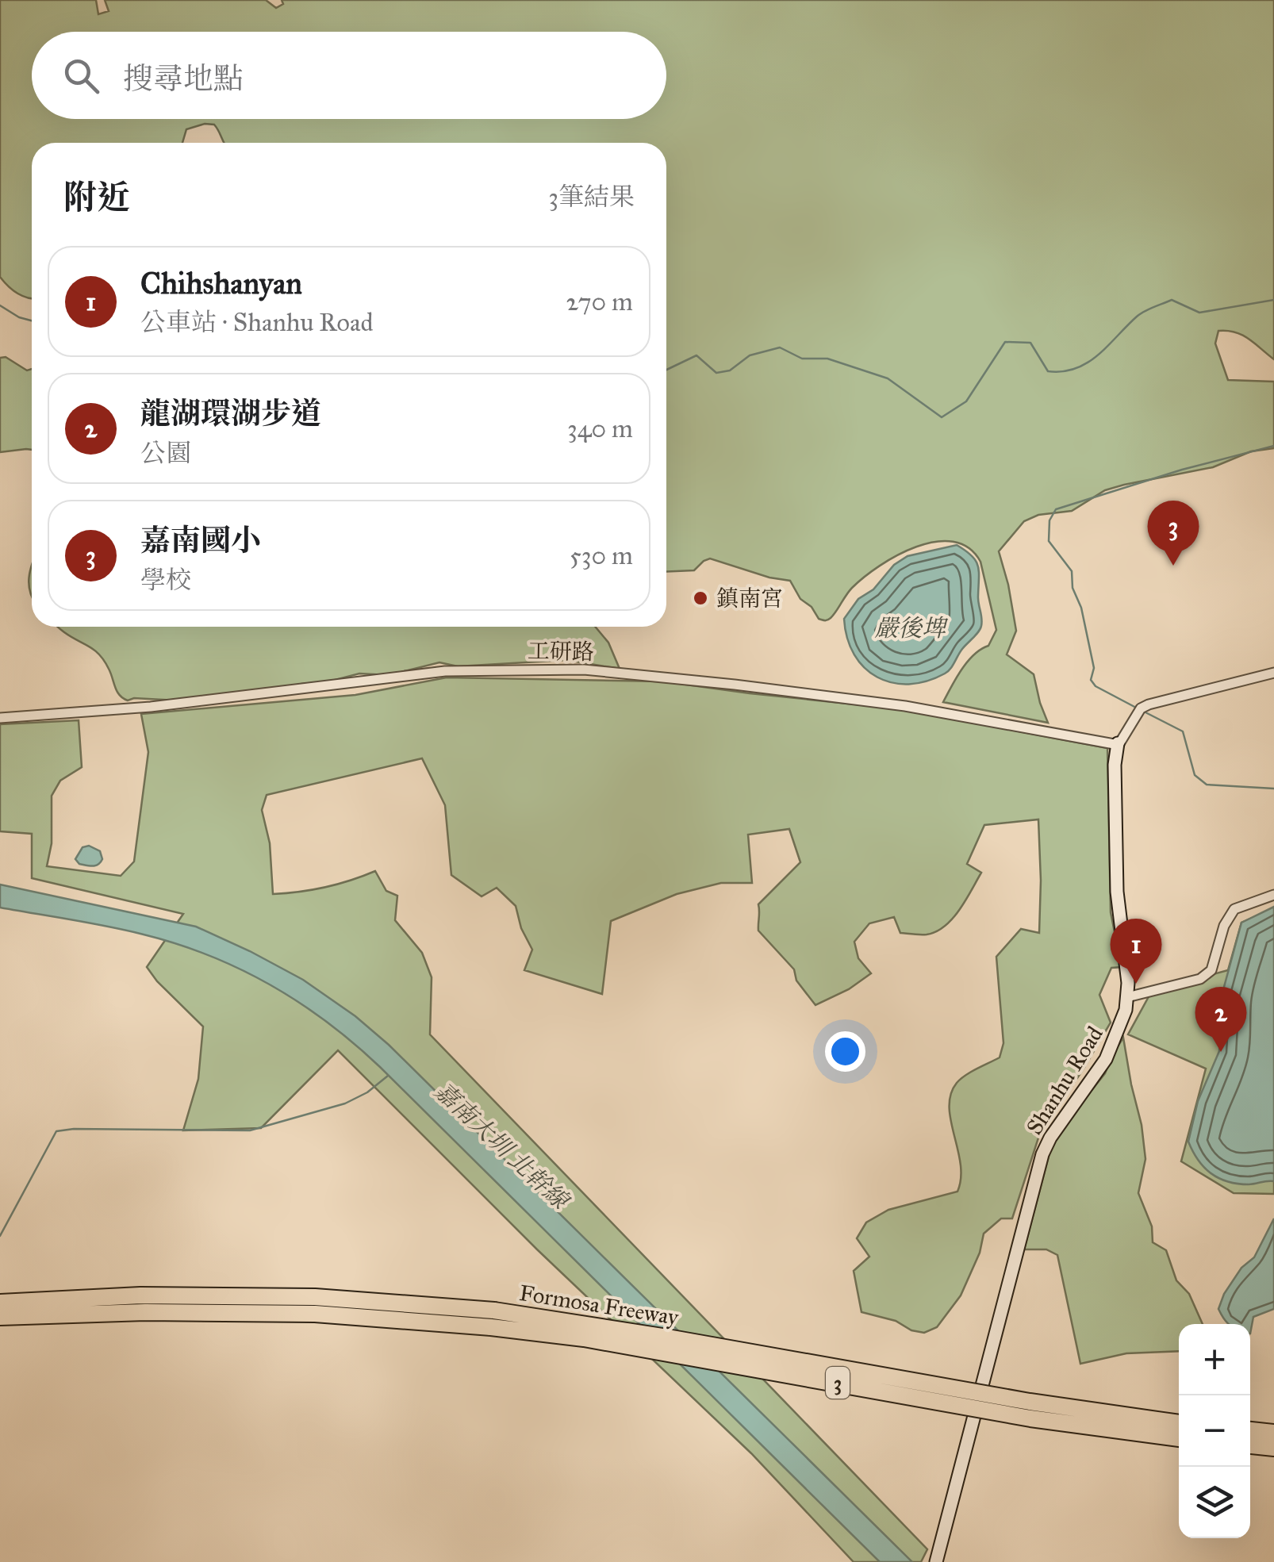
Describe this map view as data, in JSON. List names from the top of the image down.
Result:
{
  "streets": {
    "highway": ["Formosa Freeway", "3"],
    "street": ["工研路", "Shanhu Road"]
  },
  "crossings": [
    ["工研路", "Shanhu Road"]
  ],
  "water": ["嚴後埤", "嘉南大圳 北幹線"],
  "places": ["鎮南宮"],
  "page": {
    "search": "搜尋地點",
    "heading": ["附近", "3筆結果"],
    "list": [
      {
        "mark": "1",
        "name": "Chihshanyan",
        "note": "公車站 · Shanhu Road",
        "value": "270 m"
      },
      {
        "mark": "2",
        "name": "龍湖環湖步道",
        "note": "公園",
        "value": "340 m"
      },
      {
        "mark": "3",
        "name": "嘉南國小",
        "note": "學校",
        "value": "530 m"
      }
    ],
    "pins": ["3", "1", "2"],
    "map_buttons": ["+", "−"]
  }
}
